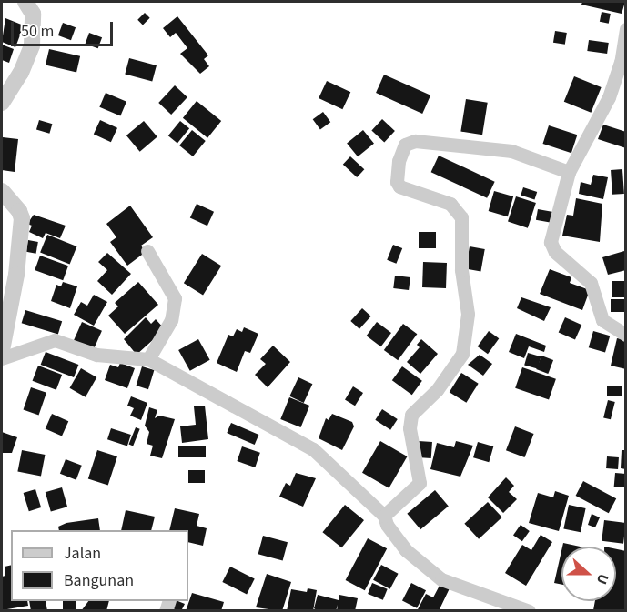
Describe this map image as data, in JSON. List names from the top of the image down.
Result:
{
  "legend": ["Jalan", "Bangunan"],
  "scale_bar": "50 m",
  "north": "right"
}
